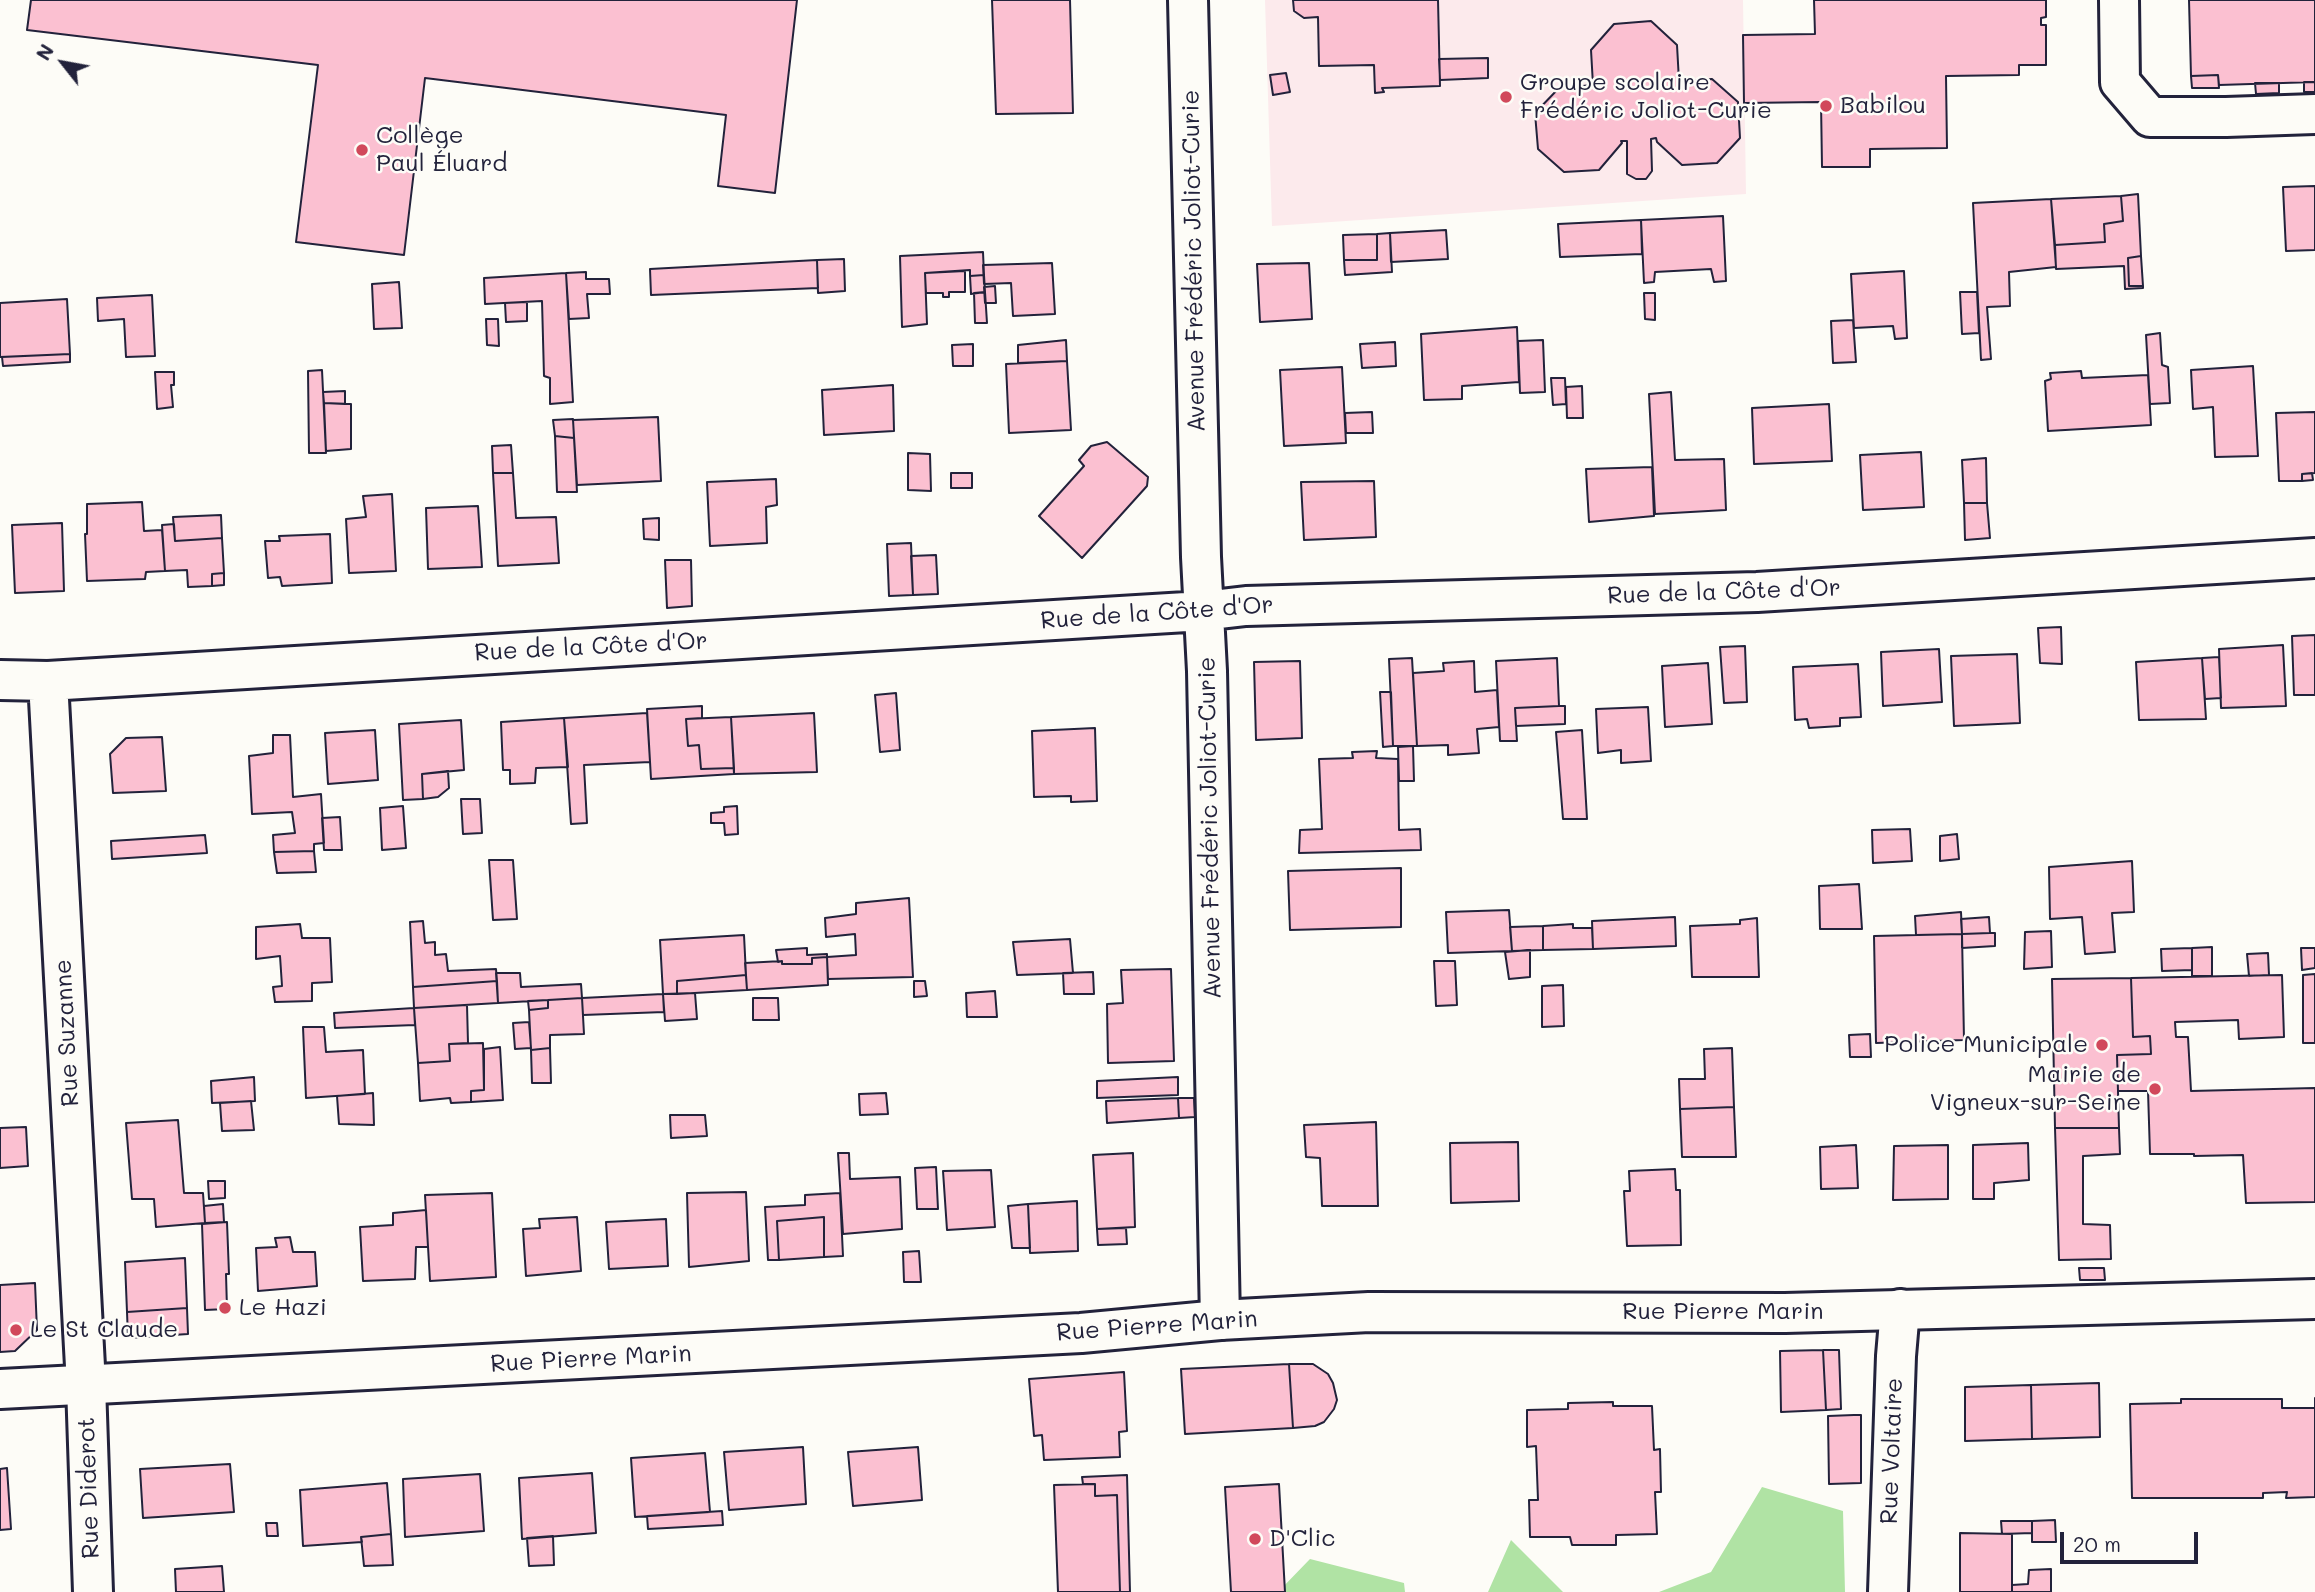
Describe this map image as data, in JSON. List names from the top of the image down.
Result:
{
  "streets": {
    "street": [
      "Avenue Frédéric Joliot-Curie",
      "Rue de la Côte d'Or",
      "Rue Suzanne",
      "Rue Pierre Marin",
      "Rue Voltaire",
      "Rue Diderot"
    ]
  },
  "crossings": [
    ["Avenue Frédéric Joliot-Curie", "Rue de la Côte d'Or"],
    ["Avenue Frédéric Joliot-Curie", "Rue Pierre Marin"],
    ["Rue de la Côte d'Or", "Rue Suzanne"],
    ["Rue Suzanne", "Rue Pierre Marin"],
    ["Rue Suzanne", "Rue Diderot"],
    ["Rue Pierre Marin", "Rue Voltaire"],
    ["Rue Pierre Marin", "Rue Diderot"]
  ],
  "places": [
    "Groupe scolaire Frédéric Joliot-Curie",
    "Babilou",
    "Collège Paul Éluard",
    "Police Municipale",
    "Mairie de Vigneux-sur-Seine",
    "Le Hazi",
    "Le St Claude",
    "D'Clic"
  ],
  "scale_bar": "20 m",
  "north": "top left"
}
